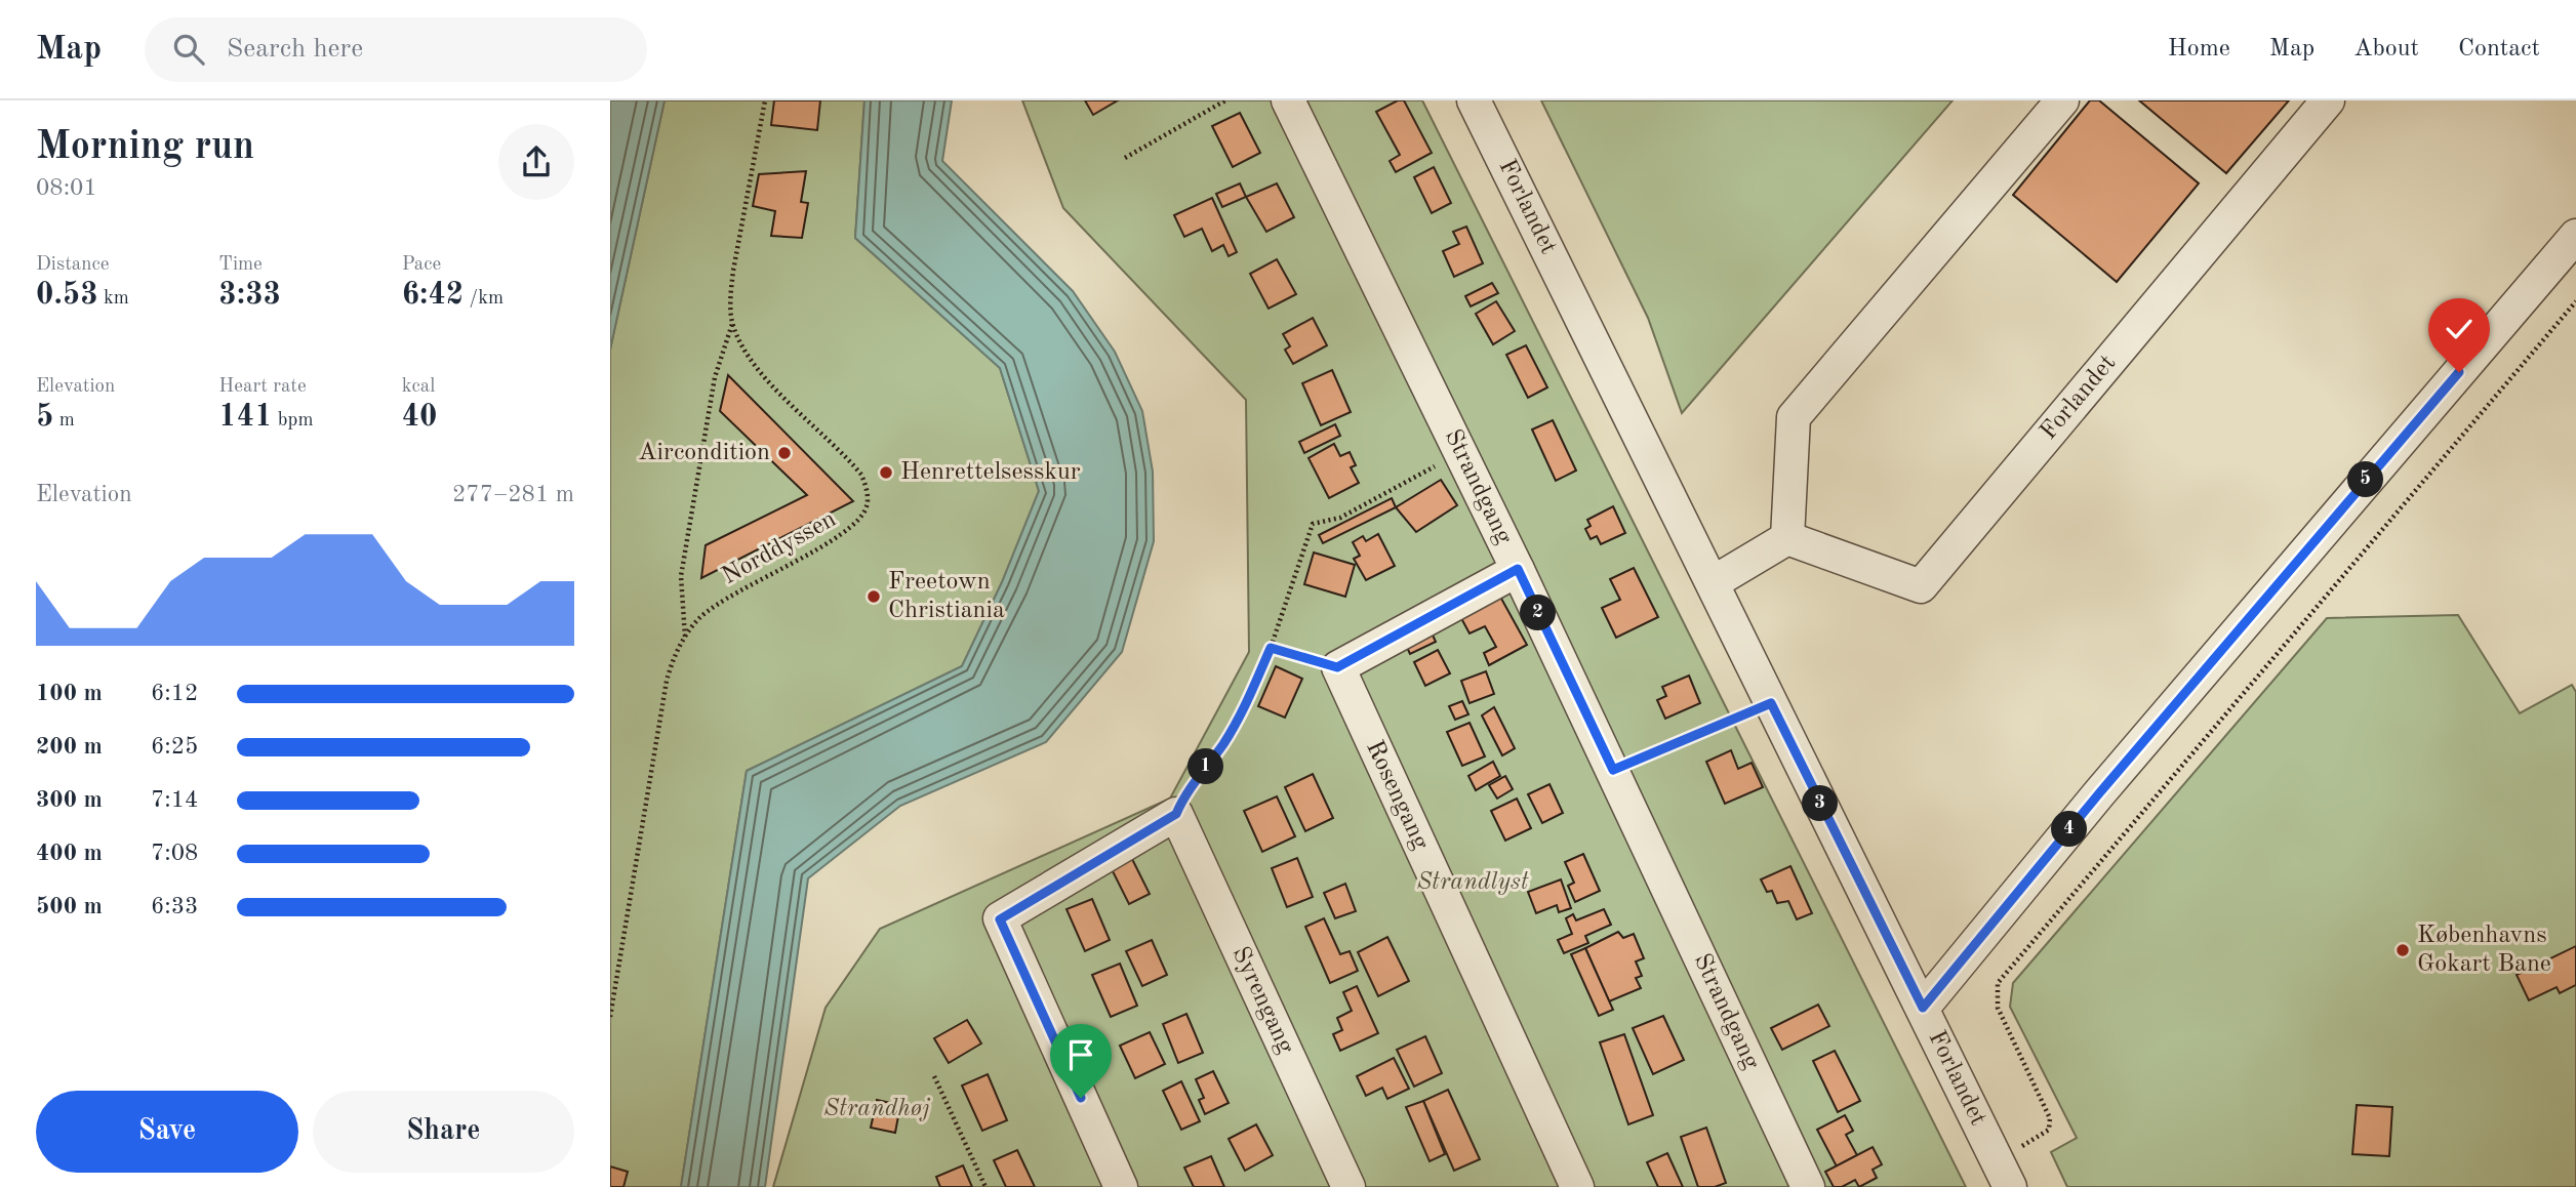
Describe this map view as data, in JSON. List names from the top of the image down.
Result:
{
  "streets": {
    "street": [
      "Forlandet",
      "Strandgang",
      "Rosengang",
      "Syrengang"
    ],
    "path": ["Norddyssen"]
  },
  "parks": ["Strandlyst", "Strandhøj"],
  "places": [
    "Aircondition",
    "Henrettelsesskur",
    "Freetown Christiania",
    "Københavns Gokart Bane"
  ],
  "page": {
    "header": "Map",
    "search": "Search here",
    "nav": [
      "Home",
      "Map",
      "About",
      "Contact"
    ],
    "heading": ["Morning run", "08:01"],
    "stats": [
      ["Distance", "0.53 km"],
      ["Time", "3:33"],
      ["Pace", "6:42 /km"],
      ["Elevation", "5 m"],
      ["Heart rate", "141 bpm"],
      ["kcal", "40"]
    ],
    "pins": [
      "5",
      "2",
      "1",
      "3",
      "4"
    ],
    "chart": ["Elevation", "277–281 m"],
    "list": [
      {
        "name": "100 m",
        "note": "6:12"
      },
      {
        "name": "200 m",
        "note": "6:25"
      },
      {
        "name": "300 m",
        "note": "7:14"
      },
      {
        "name": "400 m",
        "note": "7:08"
      },
      {
        "name": "500 m",
        "note": "6:33"
      }
    ],
    "buttons": ["Save", "Share"]
  }
}
